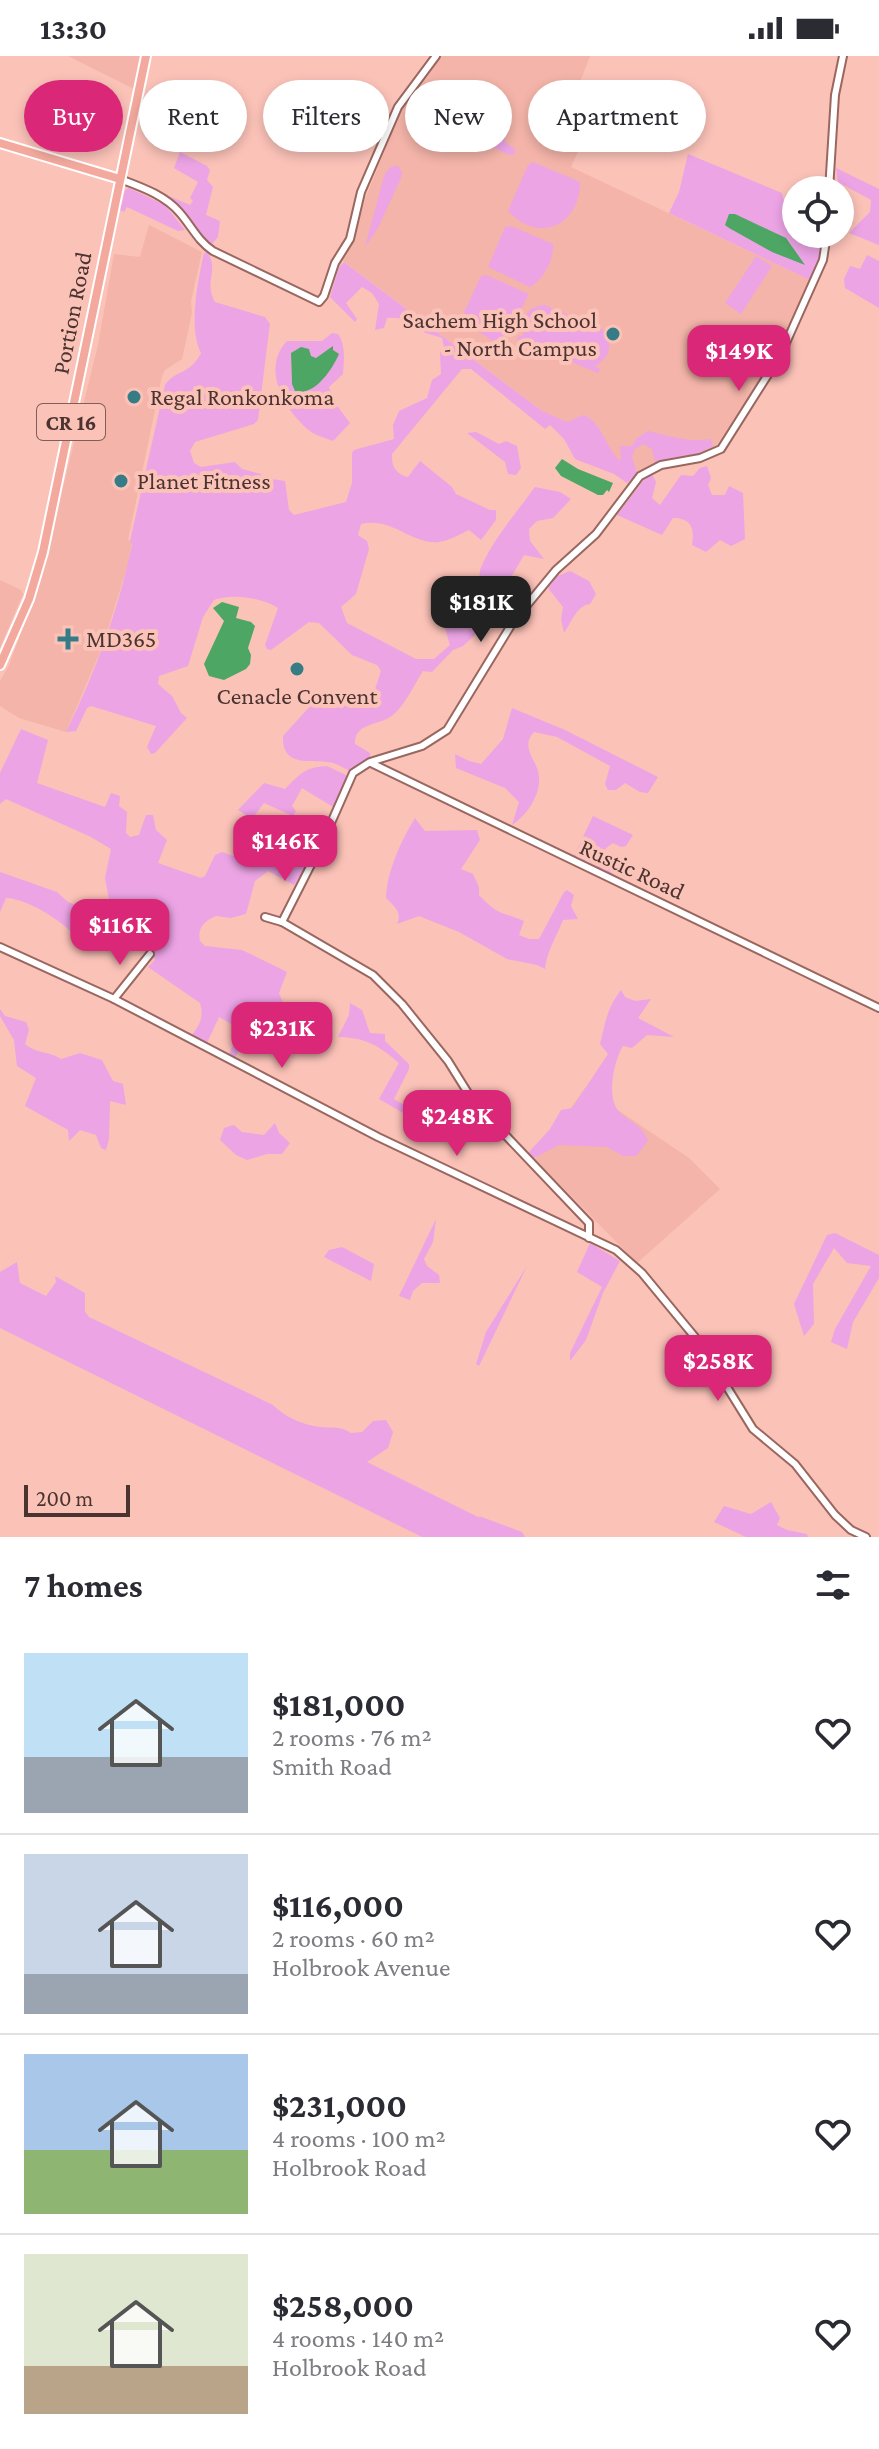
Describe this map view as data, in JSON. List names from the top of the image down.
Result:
{
  "streets": {
    "main road": ["Portion Road", "CR 16"],
    "street": ["Rustic Road"]
  },
  "places": {
    "other": [
      "Sachem High School - North Campus",
      "Regal Ronkonkoma",
      "Planet Fitness",
      "Cenacle Convent"
    ],
    "health": ["MD365"]
  },
  "scale_bar": "200 m",
  "page": {
    "status": "13:30",
    "chip": [
      "Buy",
      "Rent",
      "Filters",
      "New",
      "Apartment"
    ],
    "price": [
      "$149K",
      "$181K",
      "$146K",
      "$116K",
      "$231K",
      "$248K",
      "$258K"
    ],
    "scale": "200 m",
    "heading": "7 homes",
    "list": [
      {
        "name": "$181,000",
        "note": "2 rooms · 76 m² · Smith Road"
      },
      {
        "name": "$116,000",
        "note": "2 rooms · 60 m² · Holbrook Avenue"
      },
      {
        "name": "$231,000",
        "note": "4 rooms · 100 m² · Holbrook Road"
      },
      {
        "name": "$258,000",
        "note": "4 rooms · 140 m² · Holbrook Road"
      }
    ]
  }
}
